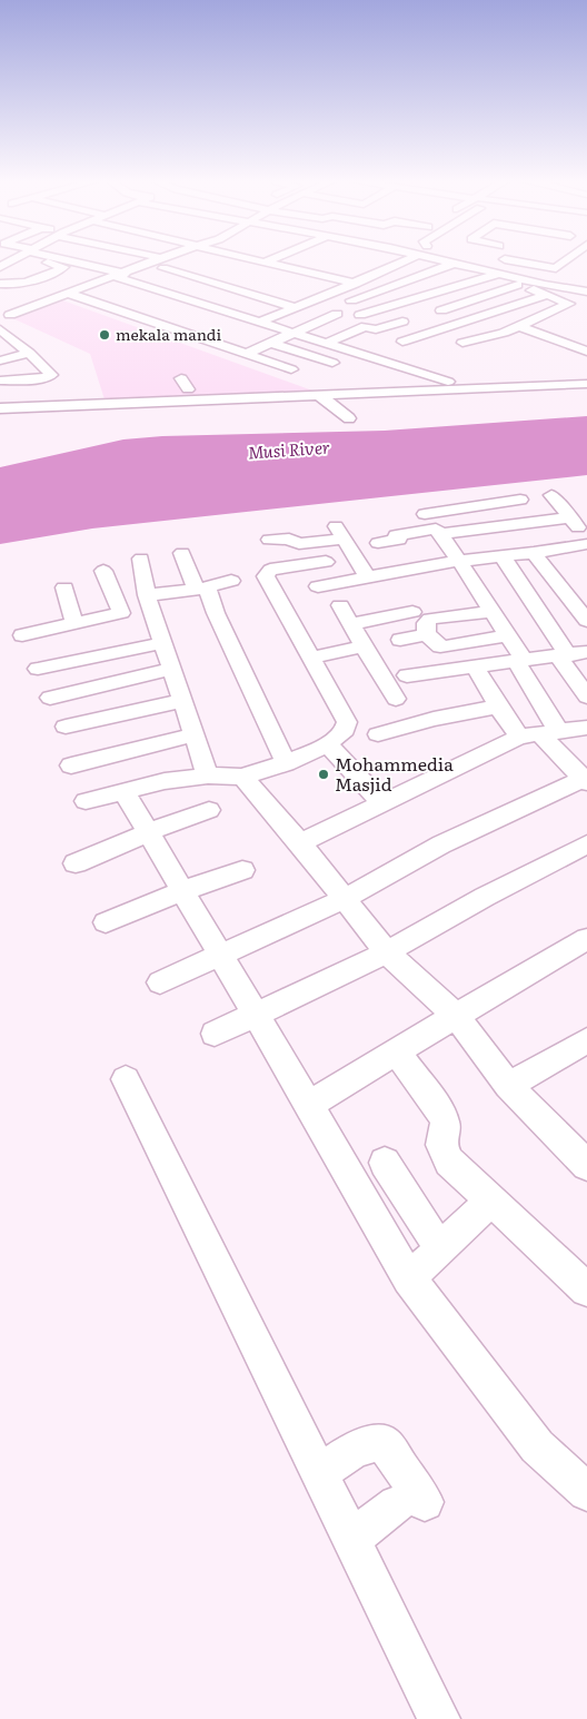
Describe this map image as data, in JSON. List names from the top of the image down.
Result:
{
  "water": ["Musi River"],
  "places": ["mekala mandi", "Mohammedia Masjid"]
}
